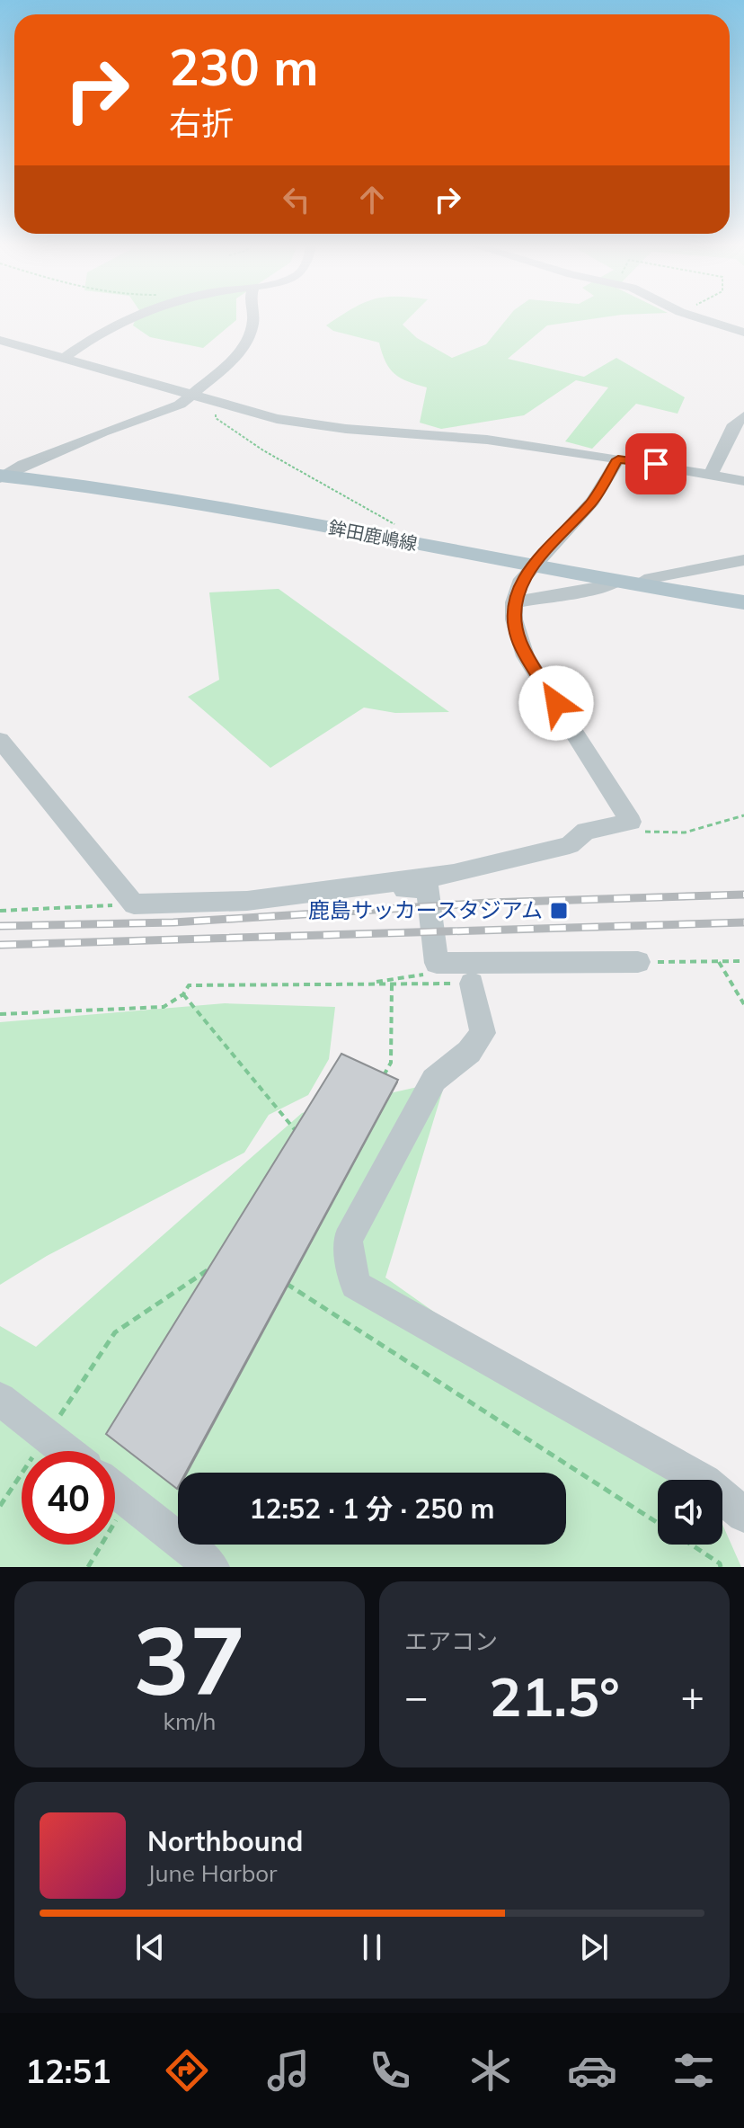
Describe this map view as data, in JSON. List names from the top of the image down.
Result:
{
  "streets": {
    "main road": ["鉾田鹿嶋線"]
  },
  "places": {
    "transit": ["鹿島サッカースタジアム"]
  },
  "page": {
    "turn": ["230 m", "右折"],
    "limit": "40",
    "trip": "12:52 · 1 分 · 250 m",
    "tile": [
      ["37", "km/h"],
      "エアコン"
    ],
    "heat": ["−", "21.5°", "+"],
    "song": ["Northbound", "June Harbor"],
    "tabs": "12:51"
  }
}
